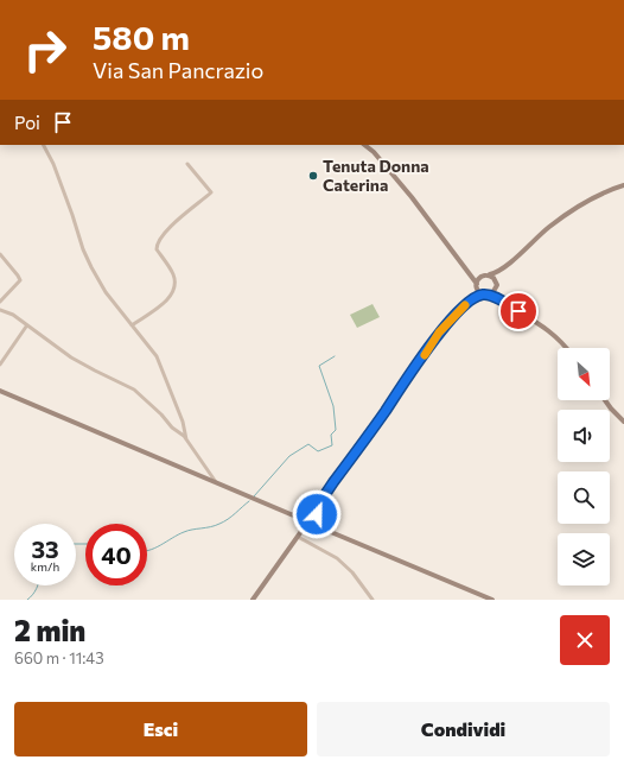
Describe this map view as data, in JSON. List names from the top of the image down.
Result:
{
  "places": ["Tenuta Donna Caterina"],
  "north": "bottom right",
  "page": {
    "turn": ["580 m", "Via San Pancrazio"],
    "then": "Poi",
    "speed": "33 km/h",
    "limit": "40",
    "heading": ["2 min", "660 m · 11:43"],
    "buttons": ["Esci", "Condividi"]
  }
}
